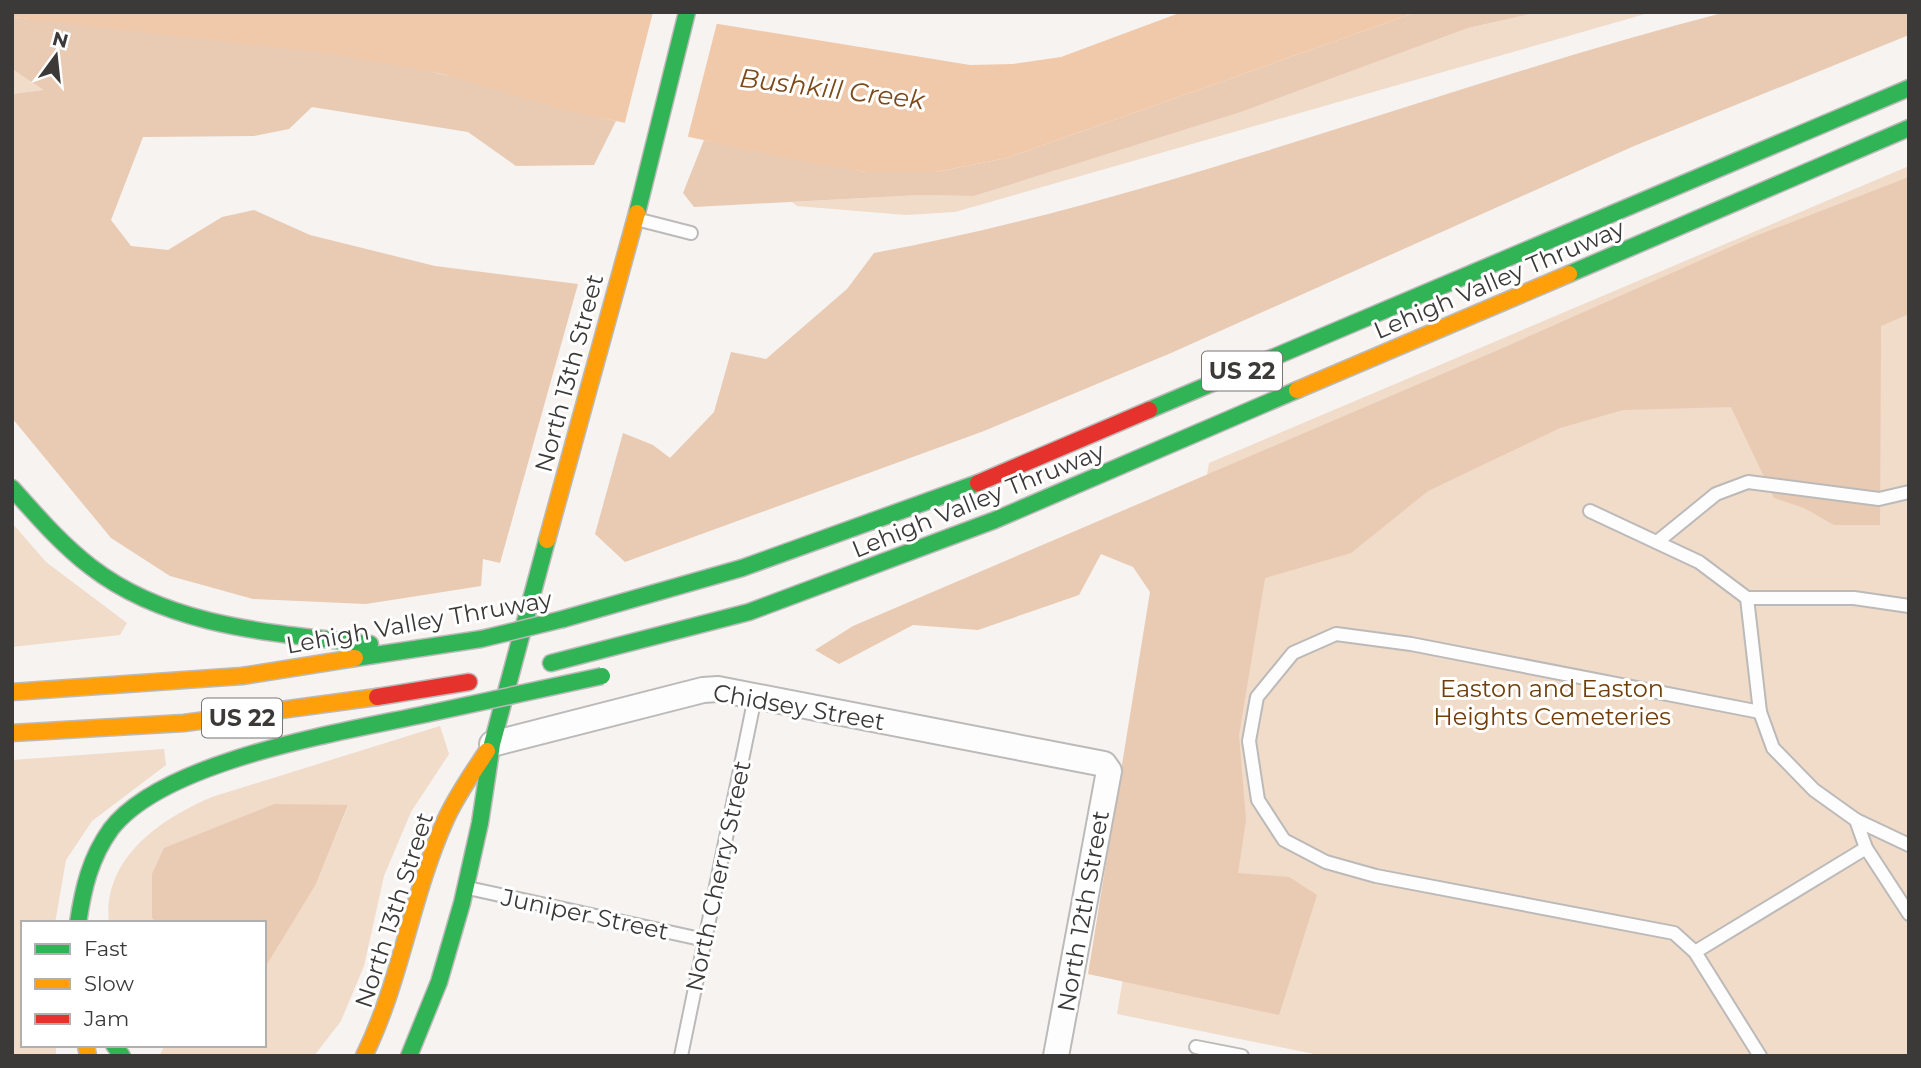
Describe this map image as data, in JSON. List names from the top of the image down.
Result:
{
  "streets": {
    "main road": ["Lehigh Valley Thruway", "US 22", "North 13th Street"],
    "street": ["Chidsey Street", "North 12th Street"],
    "lane": ["North Cherry Street", "Juniper Street"]
  },
  "crossings": [
    ["North 13th Street", "Chidsey Street"],
    ["North 13th Street", "Juniper Street"],
    ["Chidsey Street", "North Cherry Street"],
    ["Chidsey Street", "North 12th Street"],
    ["North Cherry Street", "Juniper Street"]
  ],
  "water": ["Bushkill Creek"],
  "parks": ["Easton and Easton Heights Cemeteries"],
  "legend": ["Fast", "Slow", "Jam"],
  "north": "top"
}
